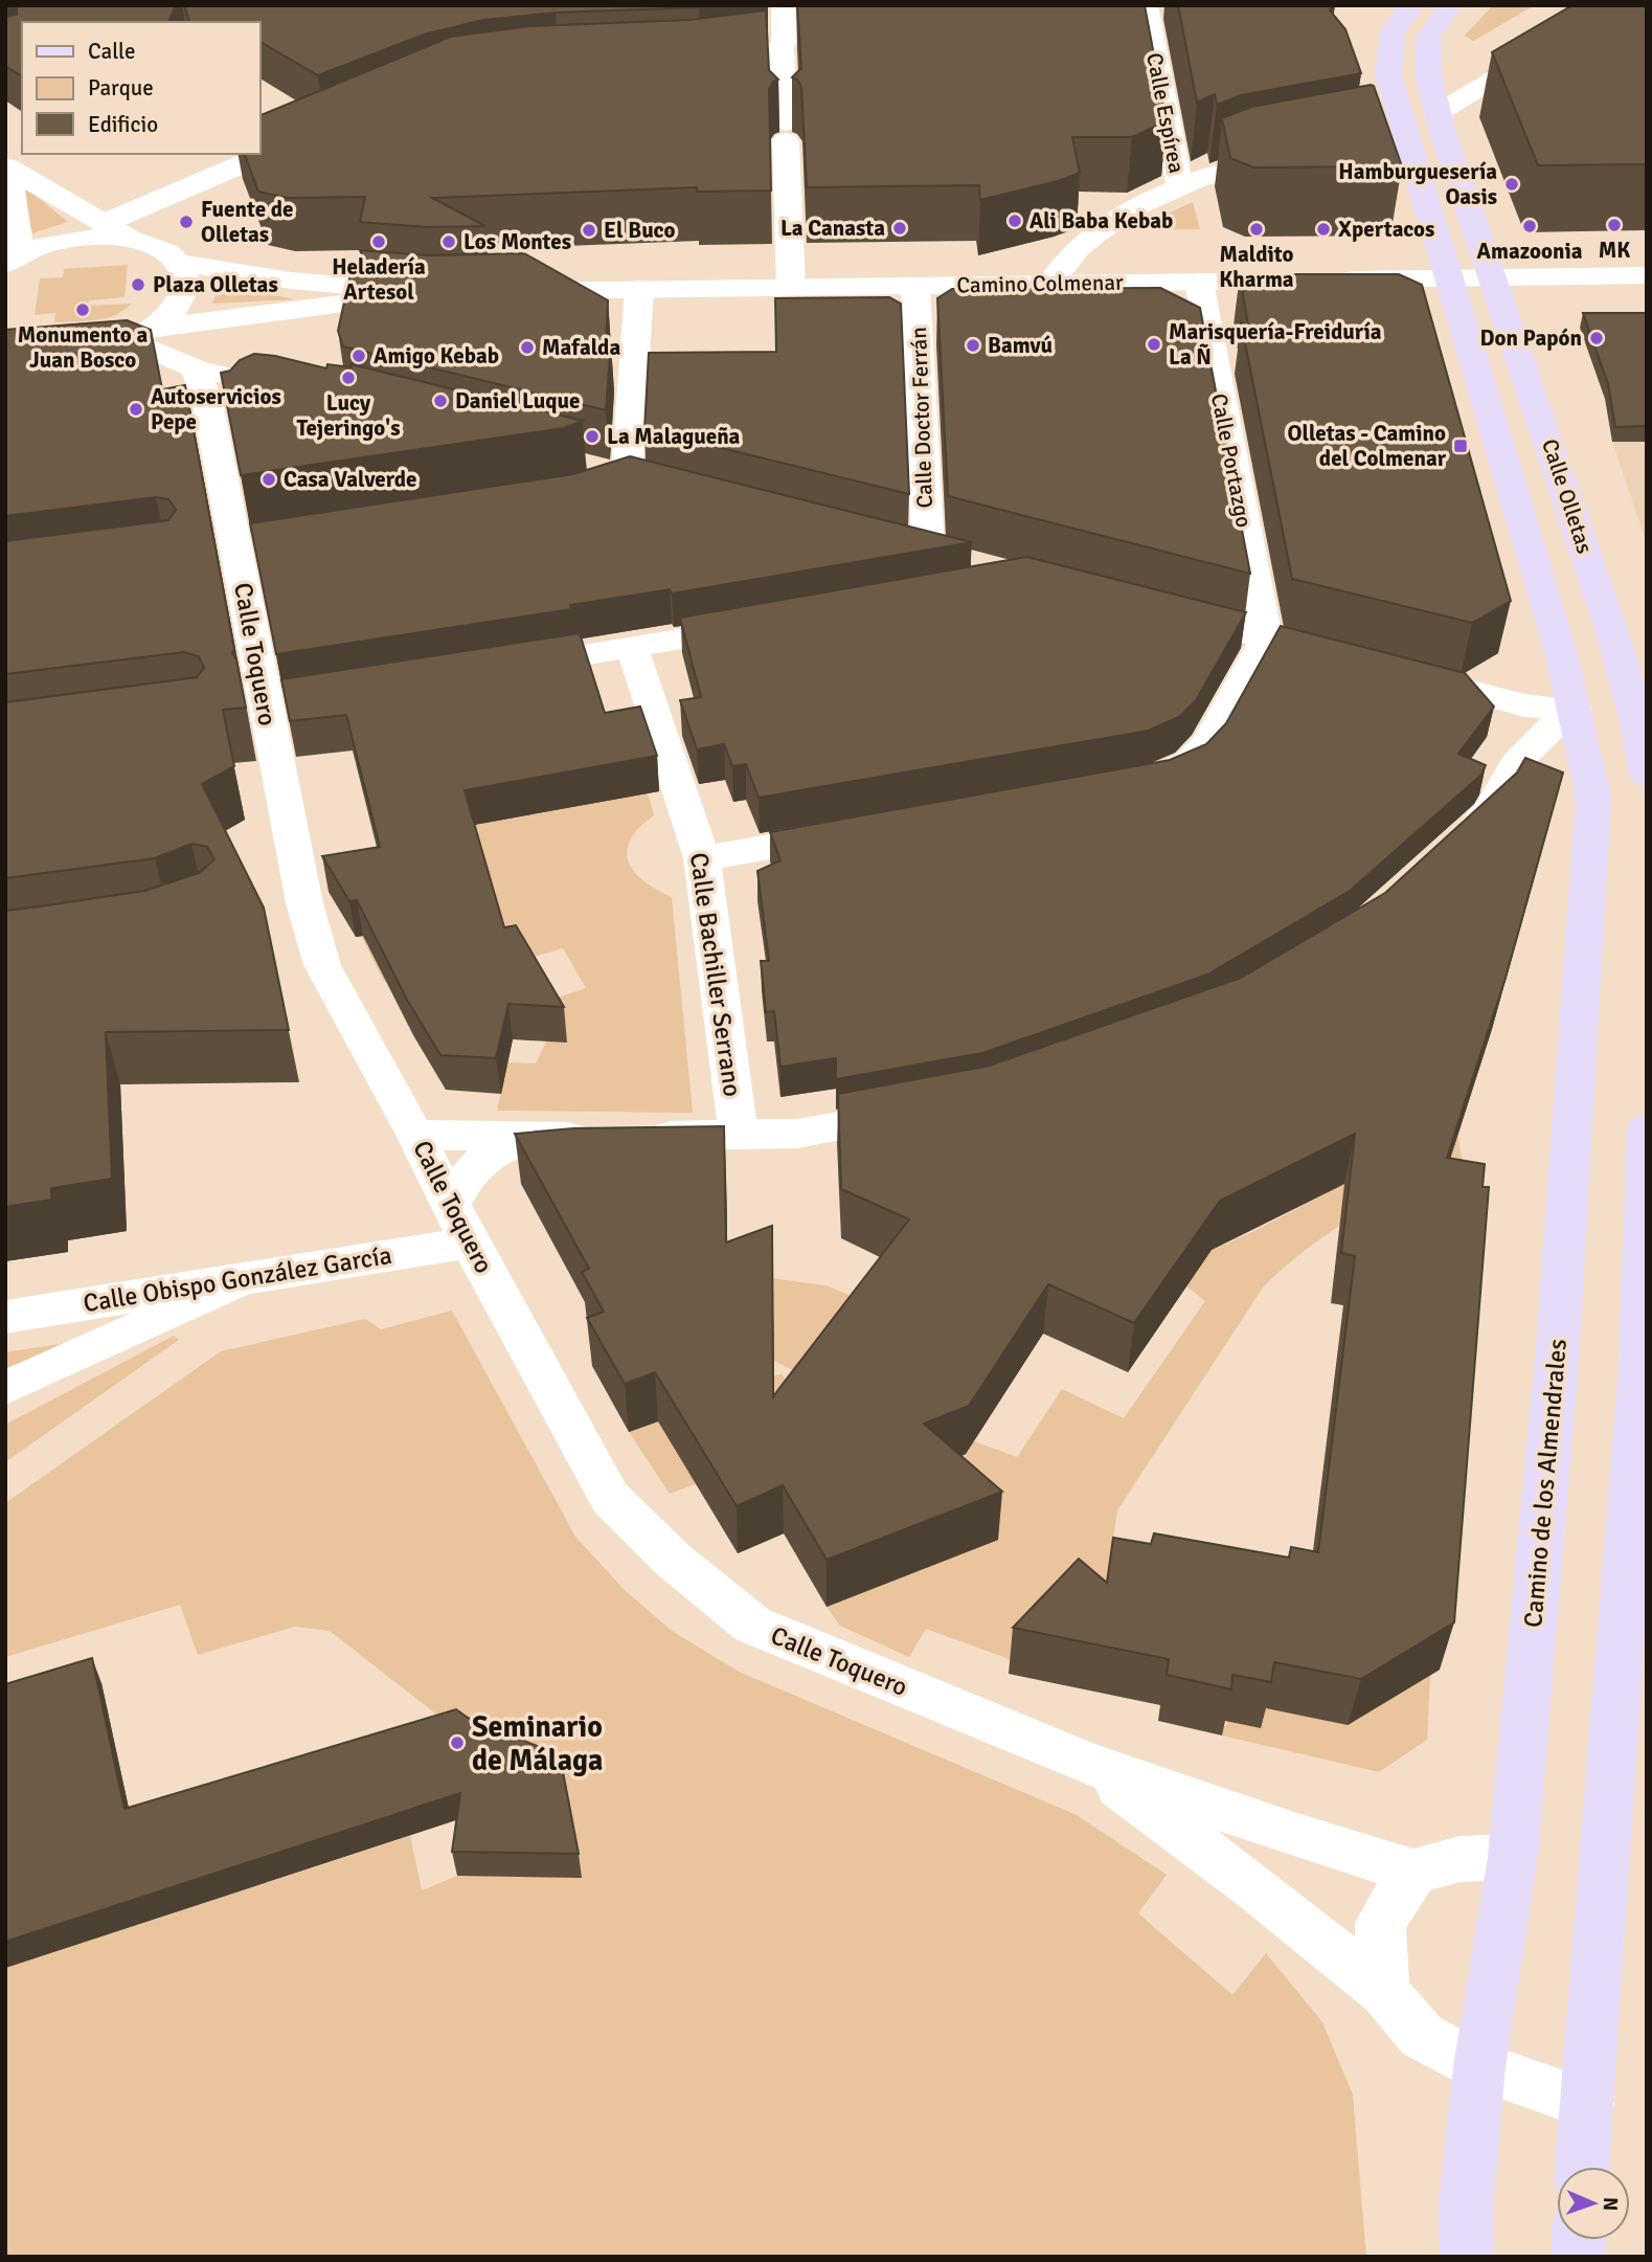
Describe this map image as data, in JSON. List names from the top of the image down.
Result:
{
  "streets": {
    "main road": ["Calle Olletas", "Camino de los Almendrales"],
    "street": [
      "Calle Espírea",
      "Camino Colmenar",
      "Calle Doctor Ferrán",
      "Calle Portazgo",
      "Calle Toquero",
      "Calle Bachiller Serrano",
      "Calle Obispo González García"
    ]
  },
  "crossings": [
    ["Calle Espírea", "Camino Colmenar"],
    ["Camino Colmenar", "Calle Doctor Ferrán"],
    ["Camino Colmenar", "Calle Portazgo"],
    ["Camino Colmenar", "Calle Olletas"],
    ["Calle Olletas", "Camino de los Almendrales"],
    ["Calle Toquero", "Calle Obispo González García"],
    ["Calle Toquero", "Camino de los Almendrales"]
  ],
  "places": {
    "other": [
      "Hamburguesería Oasis",
      "Ali Baba Kebab",
      "Fuente de Olletas",
      "MK",
      "Amazoonia",
      "La Canasta",
      "Maldito Kharma",
      "Xpertacos",
      "El Buco",
      "Heladería Artesol",
      "Los Montes",
      "Plaza Olletas",
      "Monumento a Juan Bosco",
      "Don Papón",
      "Marisquería-Freiduría La Ñ",
      "Bamvú",
      "Mafalda",
      "Amigo Kebab",
      "Lucy Tejeringo's",
      "Daniel Luque",
      "Autoservicios Pepe",
      "La Malagueña",
      "Casa Valverde",
      "Seminario de Málaga"
    ],
    "transit": ["Olletas - Camino del Colmenar"]
  },
  "legend": ["Calle", "Parque", "Edificio"],
  "north": "right"
}
